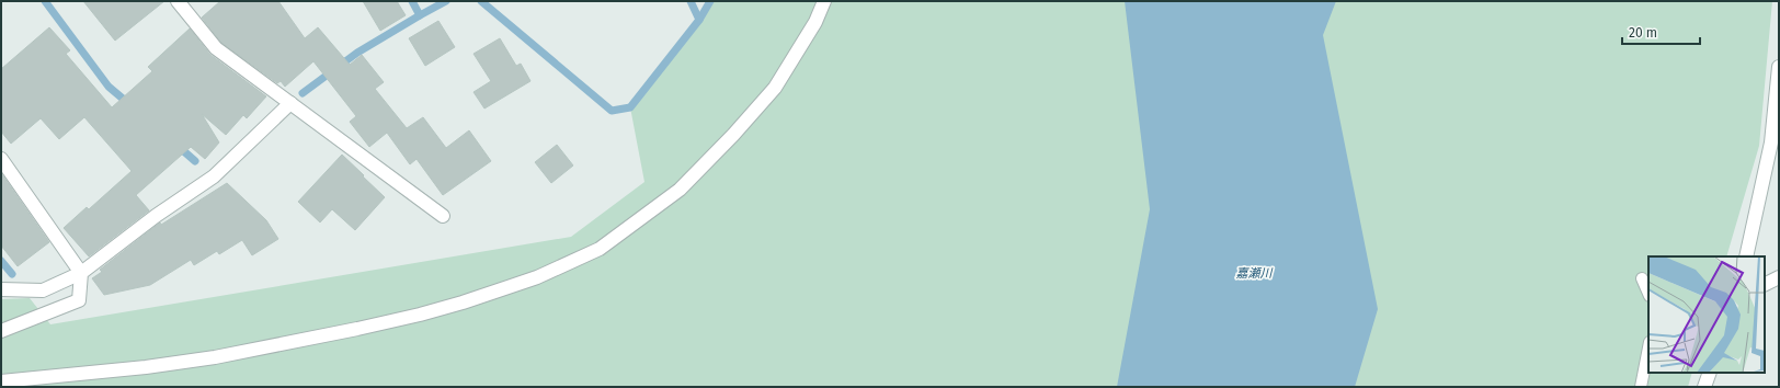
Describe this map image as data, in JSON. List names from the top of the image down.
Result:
{
  "water": ["嘉瀬川"],
  "scale_bar": "20 m"
}
